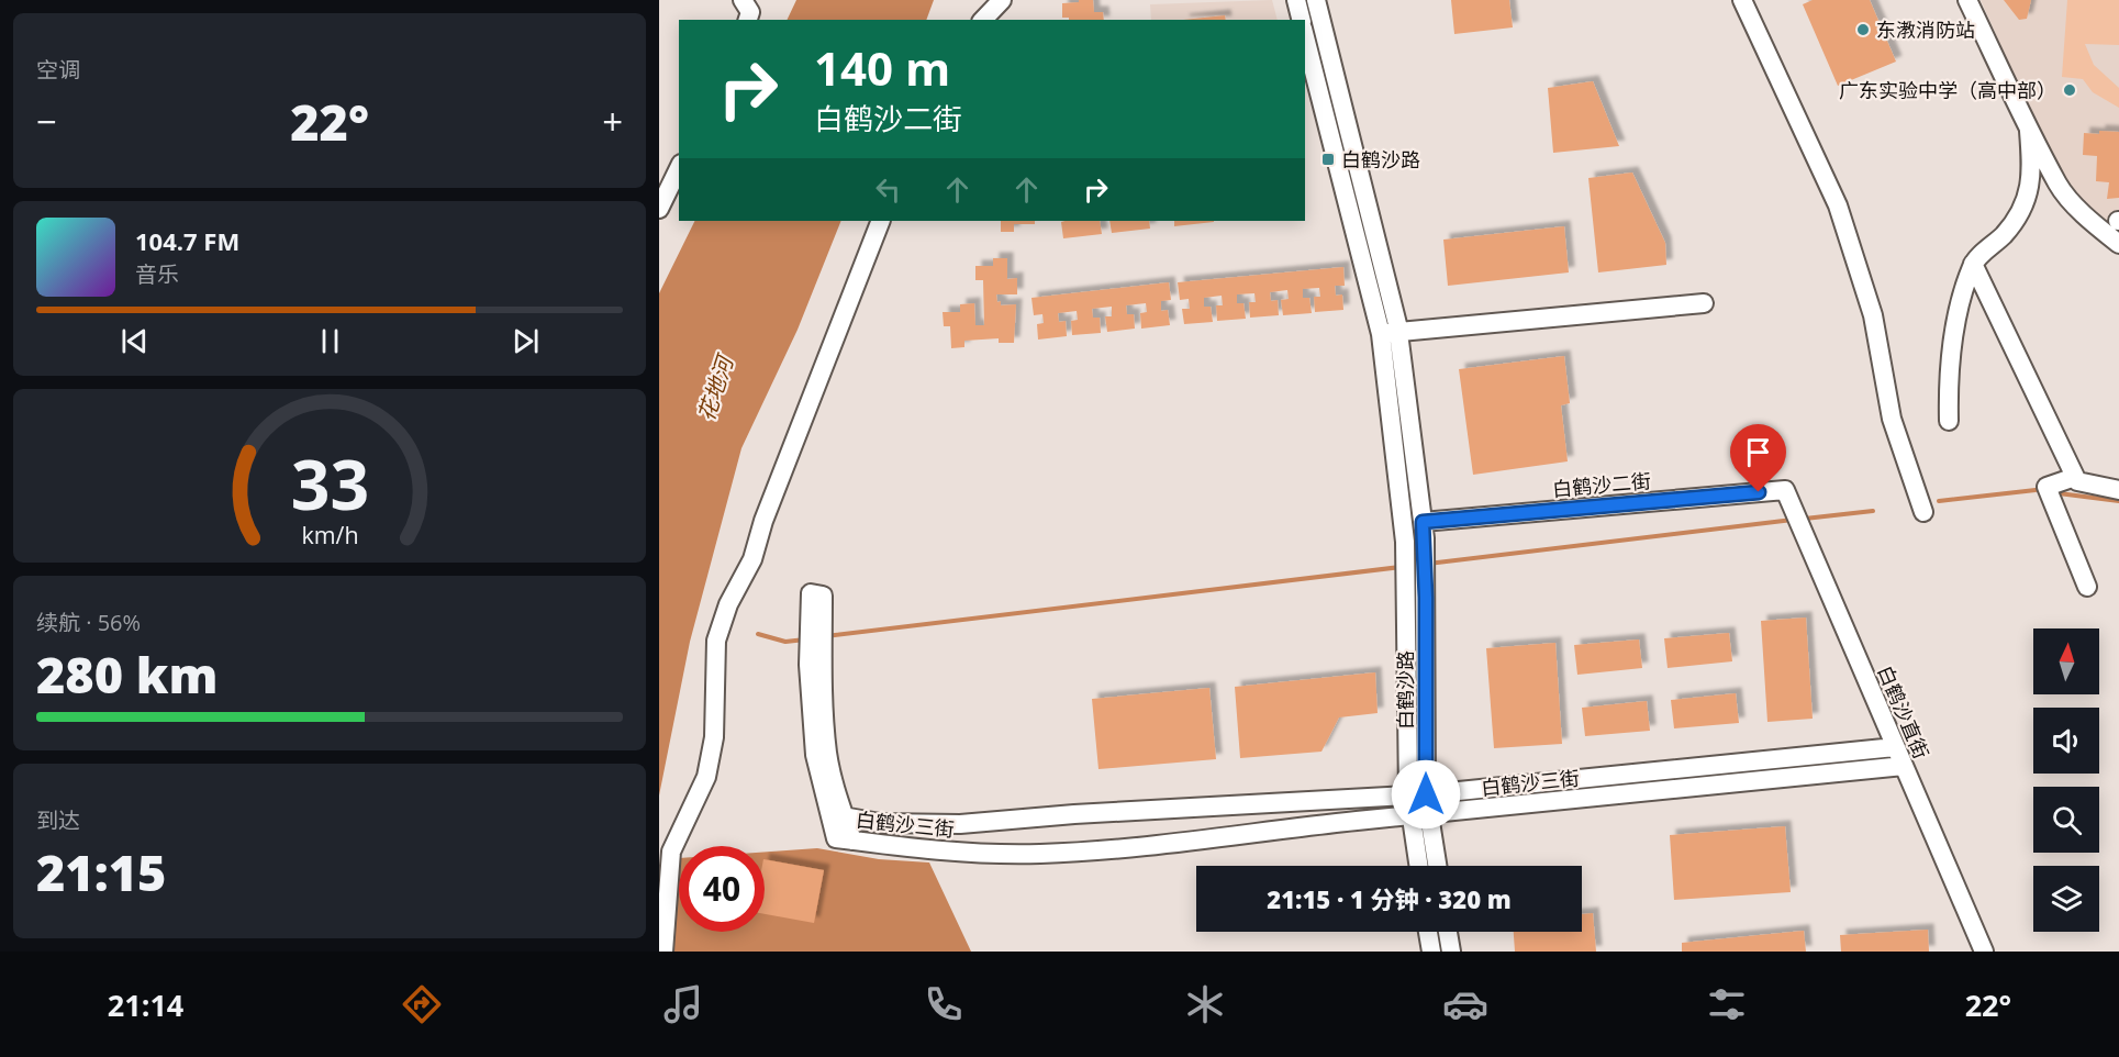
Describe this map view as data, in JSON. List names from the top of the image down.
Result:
{
  "streets": {
    "street": [
      "白鹤沙二街",
      "白鹤沙路",
      "白鹤沙直街",
      "白鹤沙三街"
    ]
  },
  "crossings": [
    ["白鹤沙二街", "白鹤沙路"],
    ["白鹤沙二街", "白鹤沙直街"],
    ["白鹤沙路", "白鹤沙三街"],
    ["白鹤沙直街", "白鹤沙三街"]
  ],
  "water": ["花地河"],
  "places": {
    "other": ["东漖消防站", "广东实验中学（高中部）"],
    "transit": ["白鹤沙路"]
  },
  "north": "top",
  "page": {
    "tile": [
      "空调",
      ["续航 · 56%", "280 km"],
      ["到达", "21:15"]
    ],
    "turn": ["140 m", "白鹤沙二街"],
    "heat": ["−", "22°", "+"],
    "song": ["104.7 FM", "音乐"],
    "limit": "40",
    "trip": "21:15 · 1 分钟 · 320 m",
    "tabs": ["21:14", "22°"],
    "gauge": ["33", "km/h"]
  }
}
